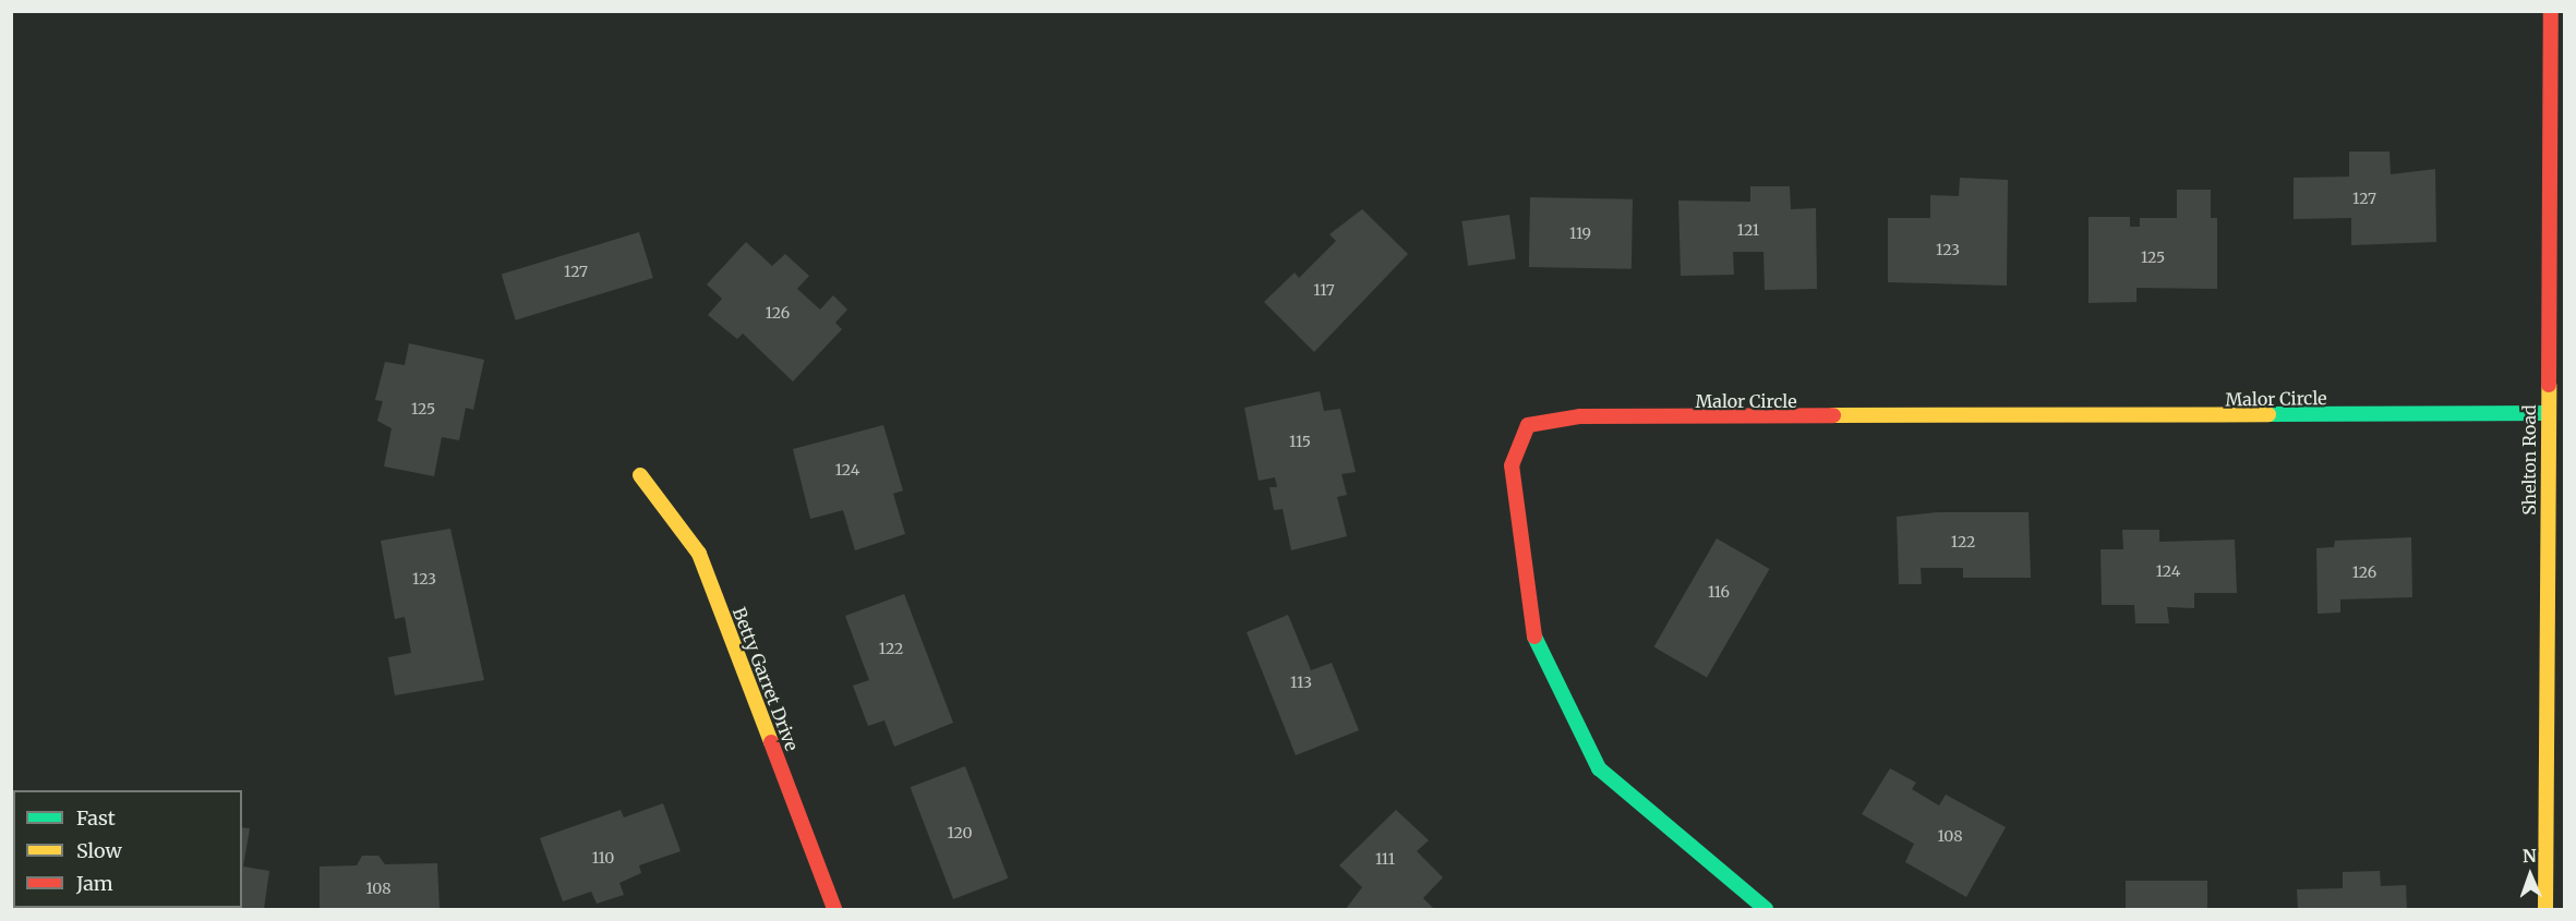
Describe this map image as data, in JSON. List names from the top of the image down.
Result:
{
  "streets": {
    "street": ["Malor Circle", "Shelton Road", "Betty Garret Drive"]
  },
  "crossings": [
    ["Malor Circle", "Shelton Road"]
  ],
  "house_numbers": [
    "127",
    "121",
    "119",
    "123",
    "125",
    "127",
    "117",
    "126",
    "125",
    "115",
    "124",
    "122",
    "124",
    "126",
    "123",
    "116",
    "122",
    "113",
    "120",
    "108",
    "110",
    "111",
    "108"
  ],
  "legend": ["Fast", "Slow", "Jam"],
  "north": "top"
}
